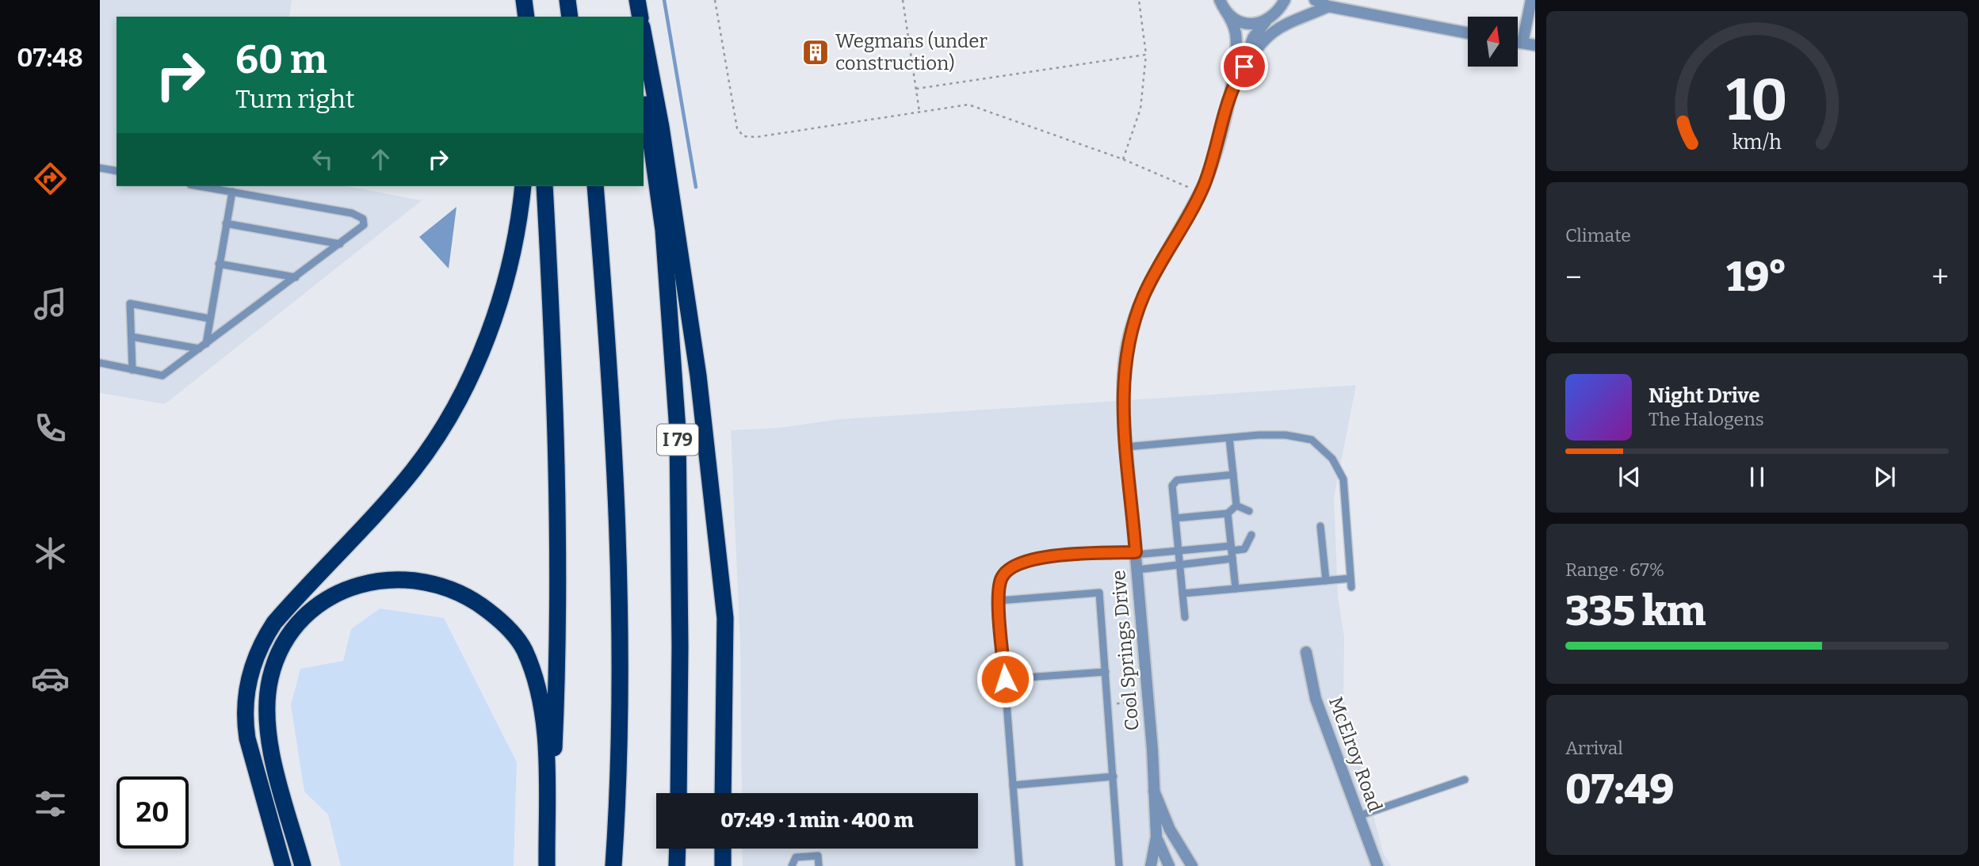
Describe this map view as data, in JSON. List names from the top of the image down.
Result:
{
  "streets": {
    "highway": ["I 79"],
    "street": ["Cool Springs Drive", "McElroy Road"]
  },
  "places": {
    "building": ["Wegmans (under construction)"]
  },
  "north": "top",
  "page": {
    "tabs": "07:48",
    "turn": ["60 m", "Turn right"],
    "tile": [
      "Climate",
      ["Range · 67%", "335 km"],
      ["Arrival", "07:49"]
    ],
    "heat": ["−", "19°", "+"],
    "song": ["Night Drive", "The Halogens"],
    "limit": "20",
    "trip": "07:49 · 1 min · 400 m",
    "gauge": ["10", "km/h"]
  }
}
